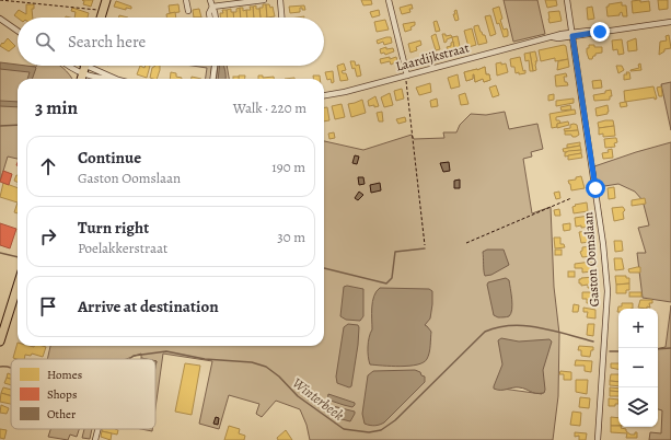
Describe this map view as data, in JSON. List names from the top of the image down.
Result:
{
  "streets": {
    "street": ["Laardijkstraat", "Gaston Oomslaan"]
  },
  "crossings": [
    ["Laardijkstraat", "Gaston Oomslaan"]
  ],
  "water": ["Winterbeek"],
  "legend": ["Homes", "Shops", "Other"],
  "page": {
    "search": "Search here",
    "heading": ["3 min", "Walk · 220 m"],
    "list": [
      ["Continue", "Gaston Oomslaan", "190 m"],
      ["Turn right", "Poelakkerstraat", "30 m"],
      "Arrive at destination"
    ],
    "map_buttons": ["+", "−"]
  }
}
